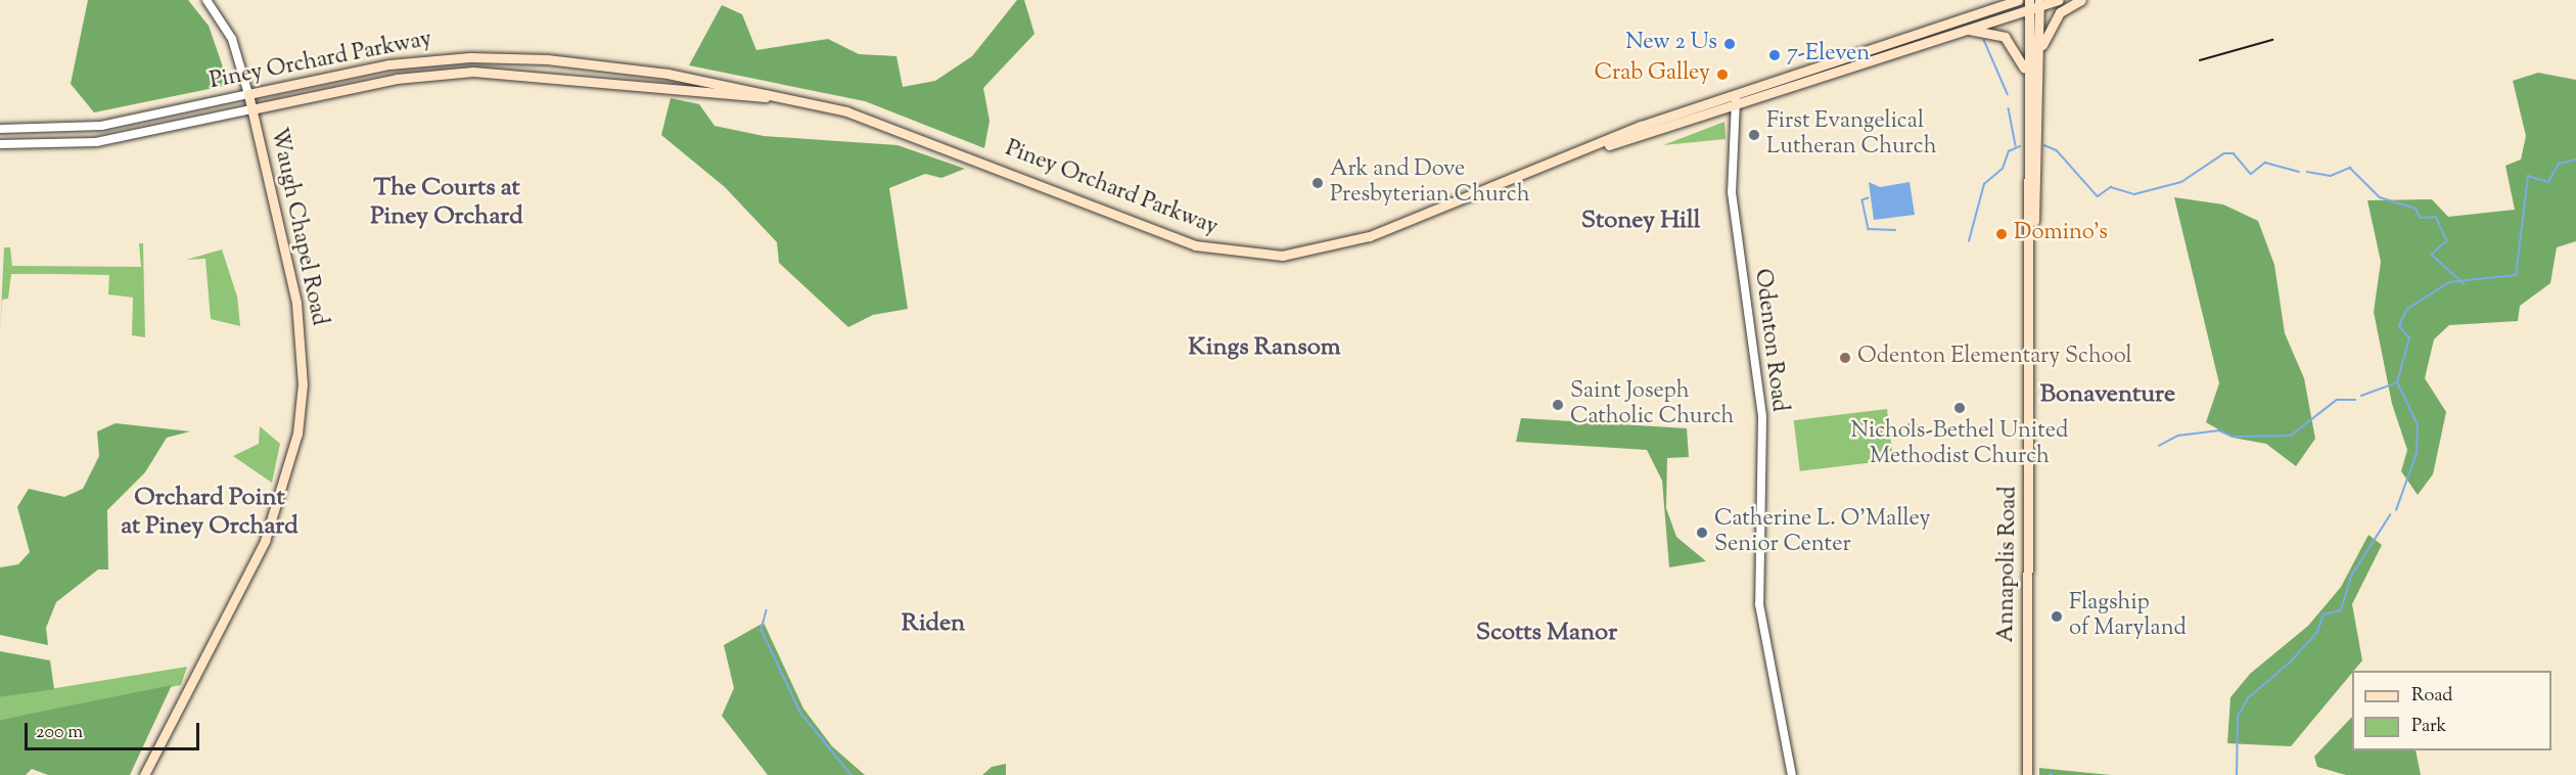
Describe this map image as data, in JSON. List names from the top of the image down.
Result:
{
  "streets": {
    "main road": ["Piney Orchard Parkway", "Waugh Chapel Road", "Annapolis Road"],
    "street": ["Odenton Road"]
  },
  "crossings": [
    ["Piney Orchard Parkway", "Waugh Chapel Road"],
    ["Piney Orchard Parkway", "Odenton Road"],
    ["Piney Orchard Parkway", "Annapolis Road"]
  ],
  "districts": [
    "The Courts at Piney Orchard",
    "Stoney Hill",
    "Kings Ransom",
    "Bonaventure",
    "Orchard Point at Piney Orchard",
    "Riden",
    "Scotts Manor"
  ],
  "places": [
    "New 2 Us",
    "7-Eleven",
    "Crab Galley",
    "First Evangelical Lutheran Church",
    "Ark and Dove Presbyterian Church",
    "Domino's",
    "Odenton Elementary School",
    "Saint Joseph Catholic Church",
    "Nichols-Bethel United Methodist Church",
    "Catherine L. O'Malley Senior Center",
    "Flagship of Maryland"
  ],
  "legend": ["Road", "Park"],
  "scale_bar": "200 m"
}
